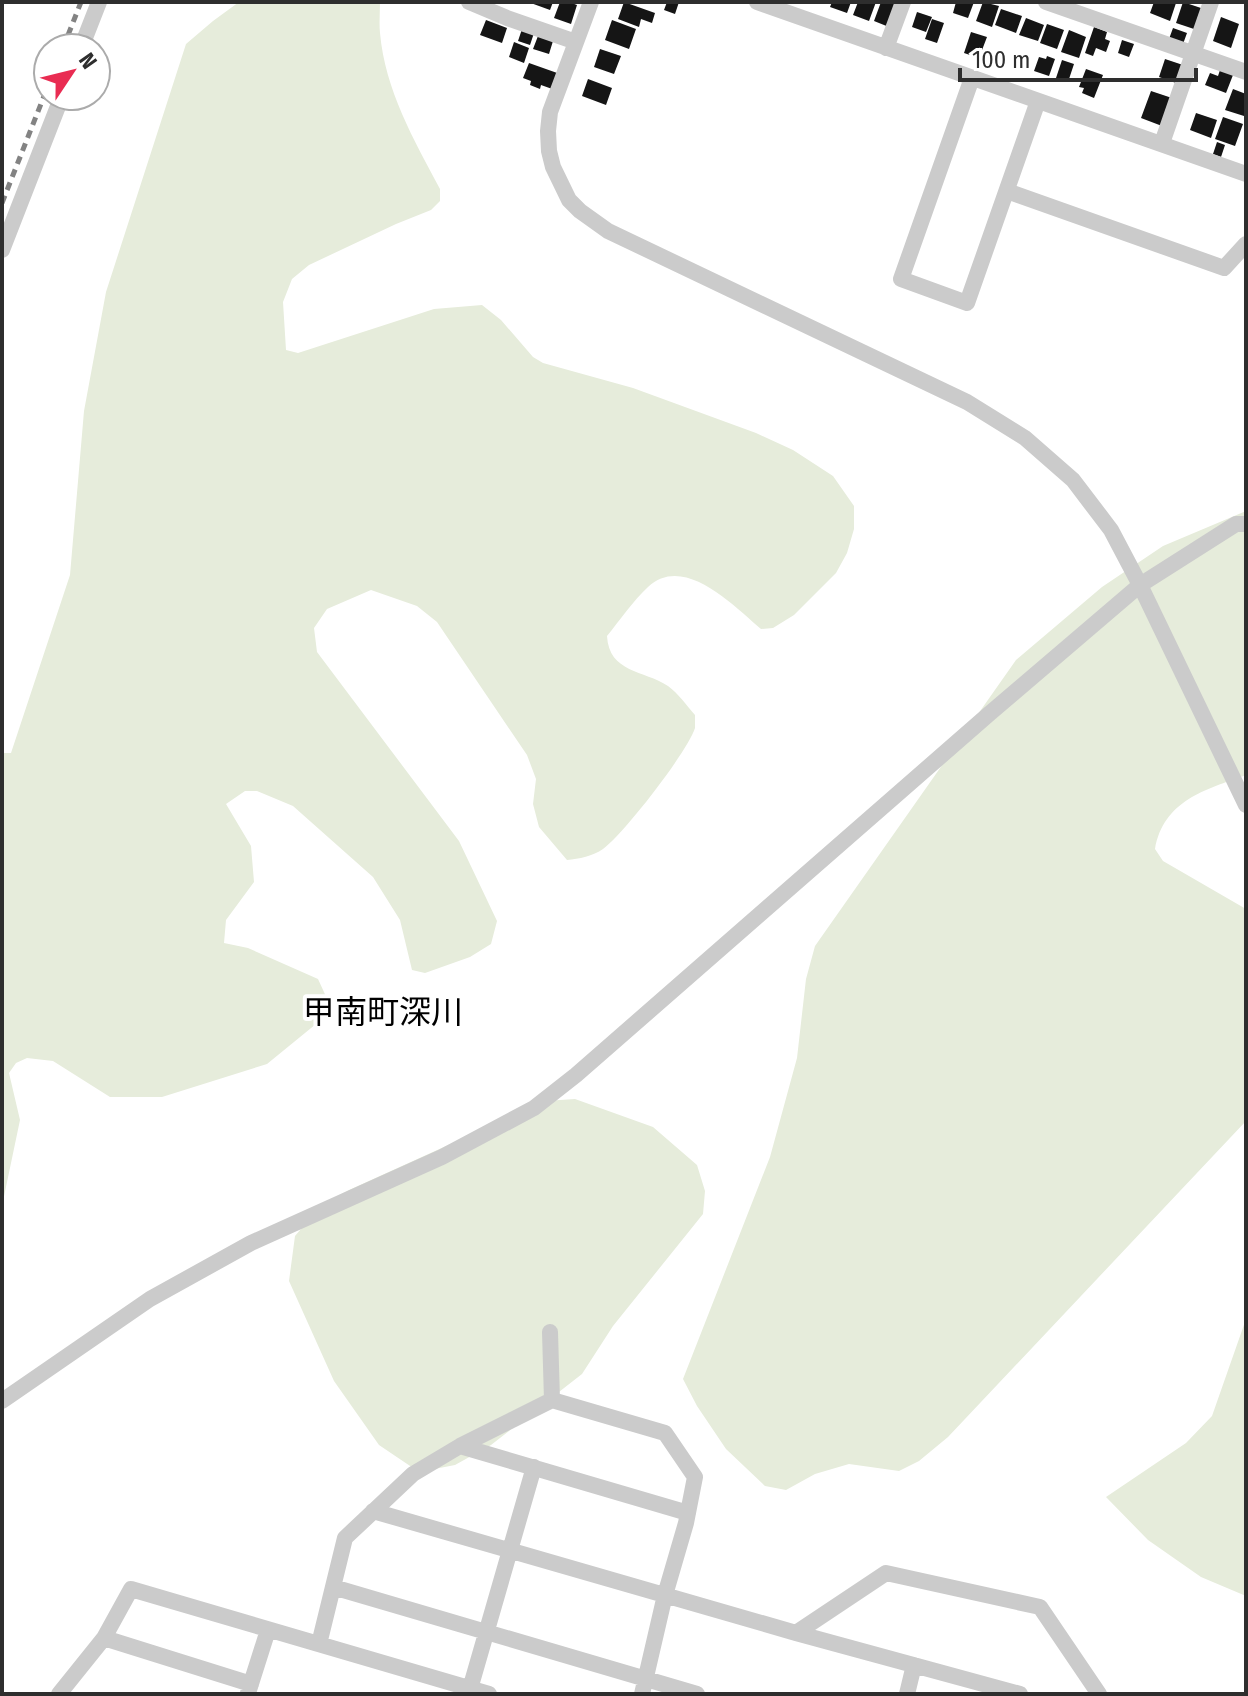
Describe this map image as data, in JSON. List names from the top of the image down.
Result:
{
  "districts": ["甲南町深川"],
  "scale_bar": "100 m",
  "north": "top right"
}
